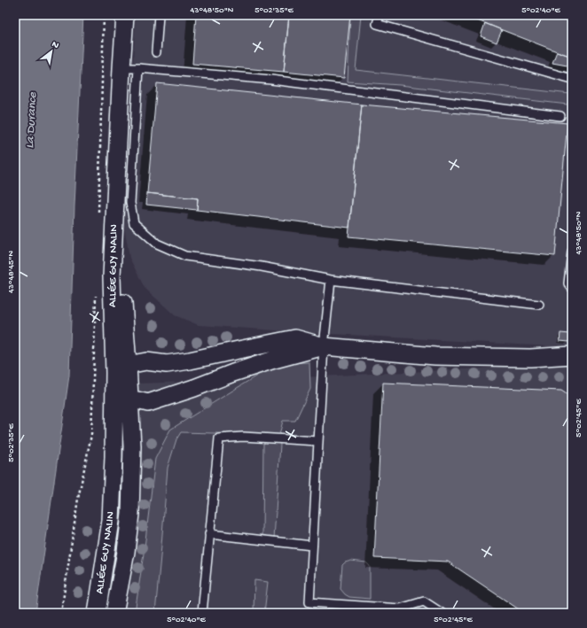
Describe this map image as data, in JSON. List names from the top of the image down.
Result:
{
  "streets": {
    "street": ["ALLÉE GUY NALIN"]
  },
  "water": ["La Durance"],
  "north": "top right",
  "coordinates": [
    "43°48'50\"N",
    "5°02'35\"E",
    "5°02'40\"E",
    "43°48'45\"N",
    "5°02'45\"E"
  ]
}
